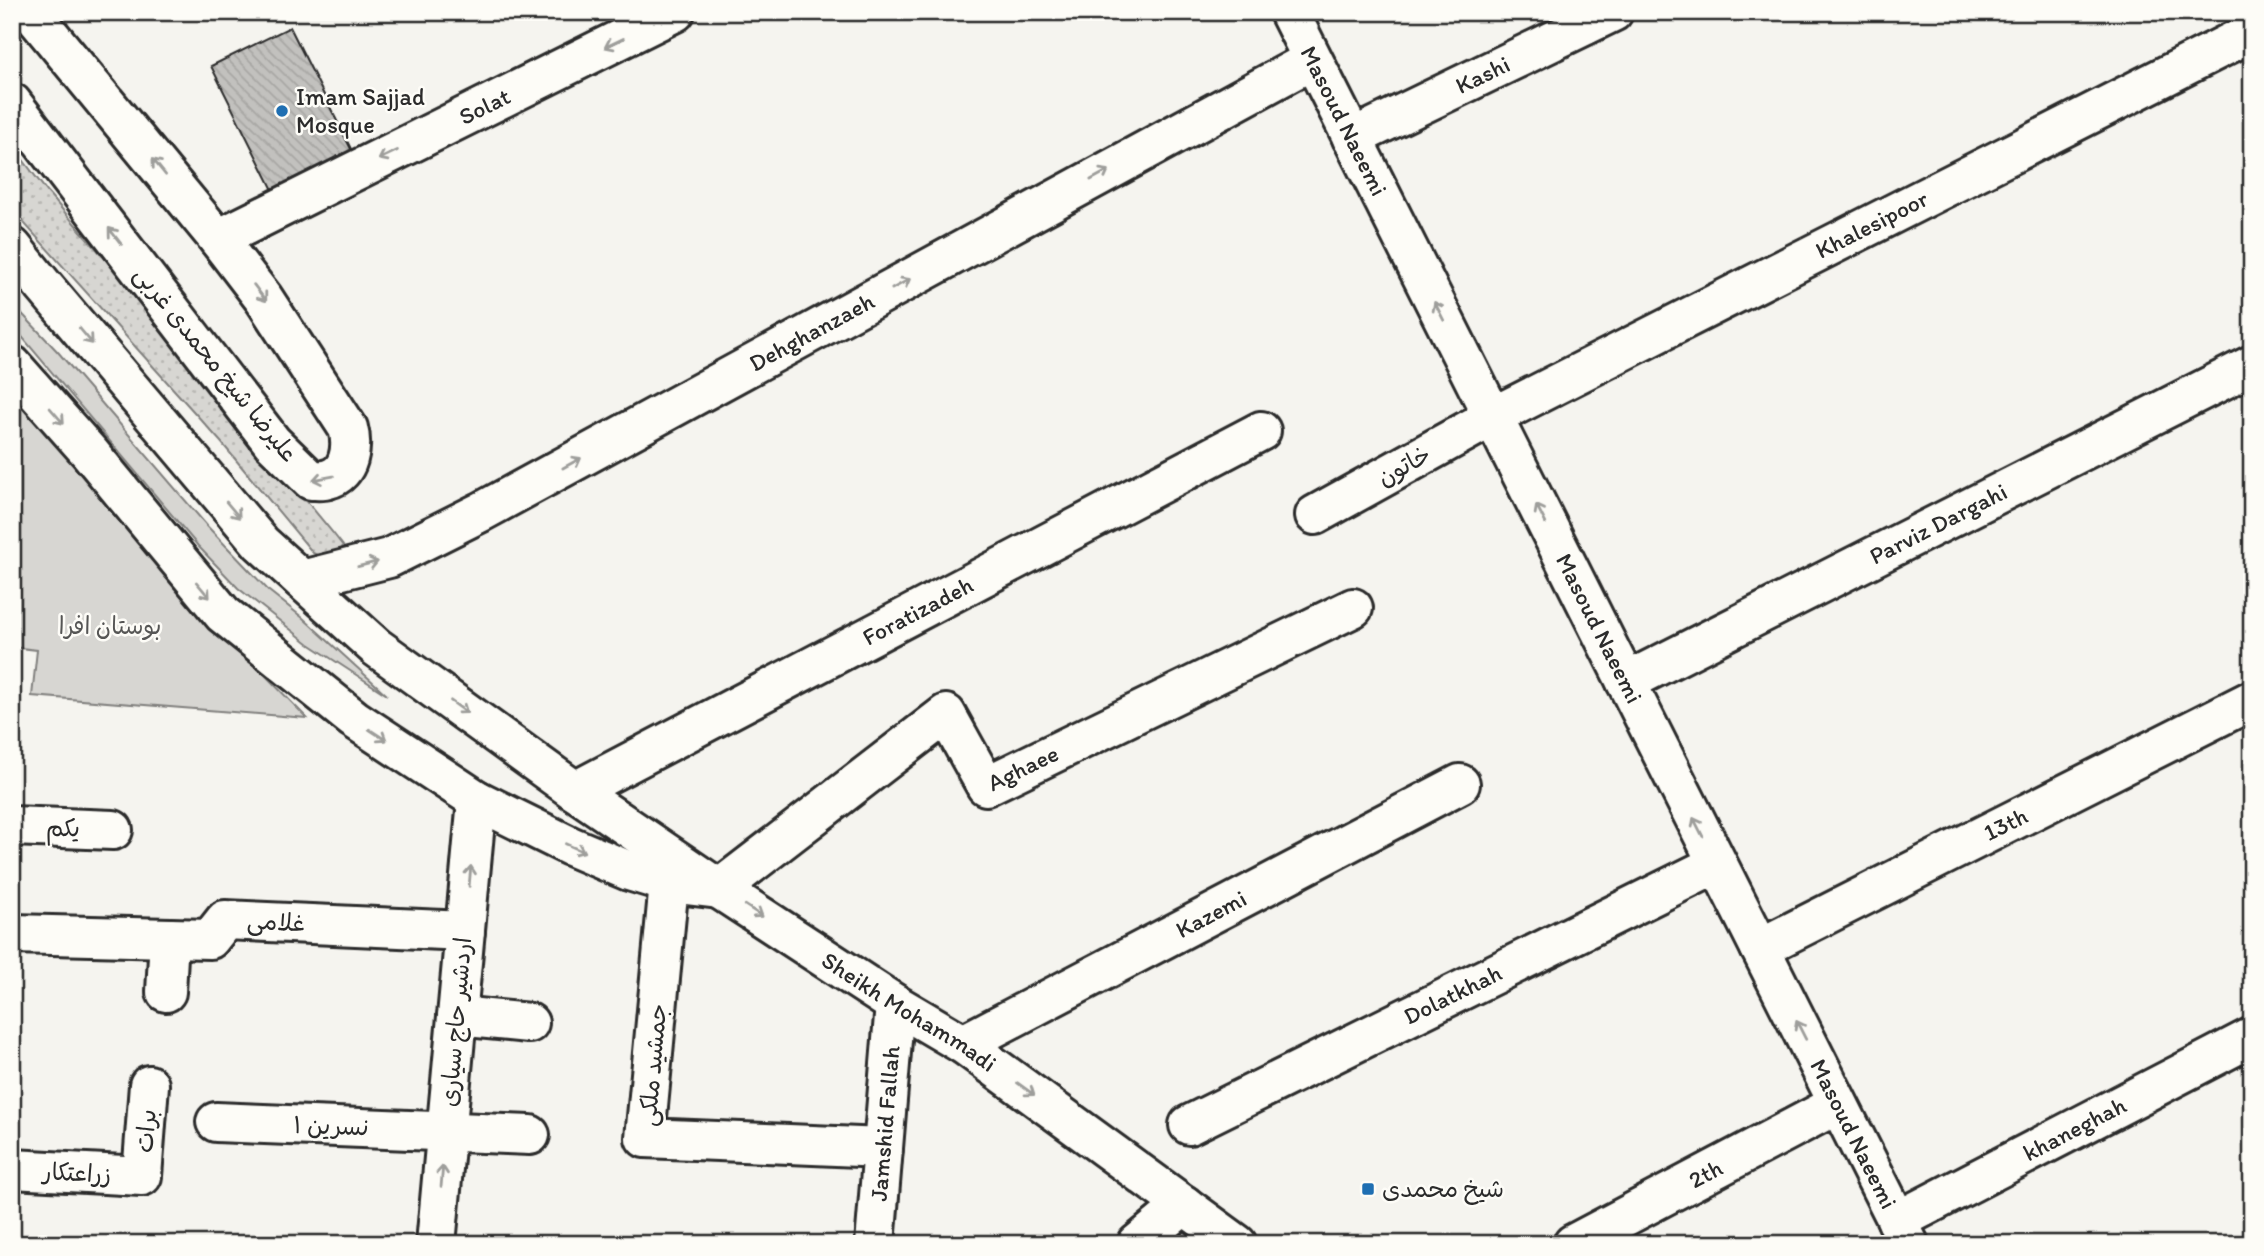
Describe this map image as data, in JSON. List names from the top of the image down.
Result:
{
  "streets": {
    "street": [
      "Kashi",
      "Solat",
      "Masoud Naeemi",
      "Khalesipoor",
      "Dehghanzaeh",
      "علیرضا شیخ محمدی غربی",
      "خاتون",
      "Parviz Dargahi",
      "Foratizadeh",
      "Aghaee",
      "13th",
      "یکم",
      "Kazemi",
      "غلامی",
      "Dolatkhah",
      "Sheikh Mohammadi",
      "اردشیر حاج سیاری",
      "جمشید ملکی",
      "Jamshid Fallah",
      "نسرین ۱",
      "khaneghah",
      "برات",
      "زراعتکار",
      "2th"
    ]
  },
  "crossings": [
    ["Kashi", "Masoud Naeemi"],
    ["Solat", "علیرضا شیخ محمدی غربی"],
    ["Masoud Naeemi", "Khalesipoor"],
    ["Masoud Naeemi", "Dehghanzaeh"],
    ["Masoud Naeemi", "خاتون"],
    ["Masoud Naeemi", "Parviz Dargahi"],
    ["Masoud Naeemi", "13th"],
    ["Masoud Naeemi", "Dolatkhah"],
    ["Masoud Naeemi", "khaneghah"],
    ["Masoud Naeemi", "2th"],
    ["Khalesipoor", "خاتون"],
    ["Foratizadeh", "Sheikh Mohammadi"],
    ["Aghaee", "Sheikh Mohammadi"],
    ["Kazemi", "Sheikh Mohammadi"],
    ["غلامی", "اردشیر حاج سیاری"],
    ["Sheikh Mohammadi", "Jamshid Fallah"],
    ["اردشیر حاج سیاری", "نسرین ۱"],
    ["جمشید ملکی", "Jamshid Fallah"],
    ["برات", "زراعتکار"]
  ],
  "one_way": [
    "Solat",
    "Masoud Naeemi",
    "Dehghanzaeh",
    "Sheikh Mohammadi",
    "اردشیر حاج سیاری"
  ],
  "parks": ["بوستان افرا"],
  "places": {
    "other": ["Imam Sajjad Mosque"],
    "transit": ["شیخ محمدی"]
  }
}
